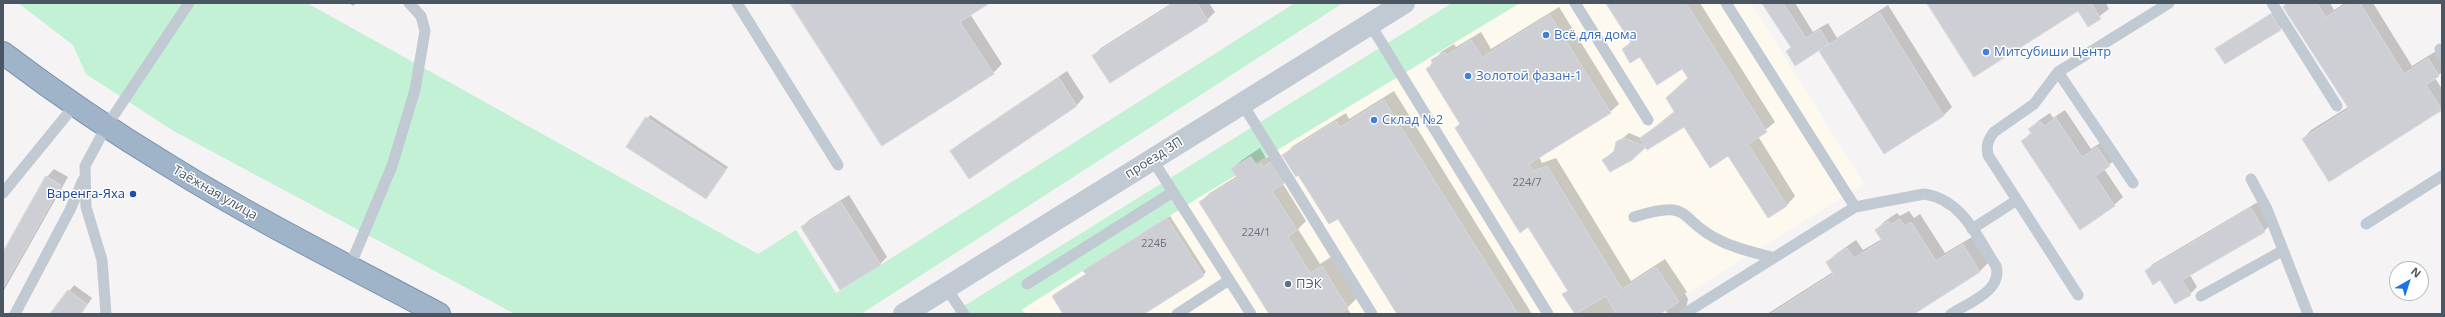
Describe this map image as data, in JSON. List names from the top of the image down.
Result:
{
  "streets": {
    "highway": ["Таёжная улица"],
    "street": ["проезд 3П"]
  },
  "places": [
    "Всё для дома",
    "Митсубиши Центр",
    "Золотой фазан-1",
    "Склад №2",
    "Варенга-Яха",
    "ПЭК"
  ],
  "house_numbers": ["224/7", "224/1", "224Б"],
  "north": "top right"
}
